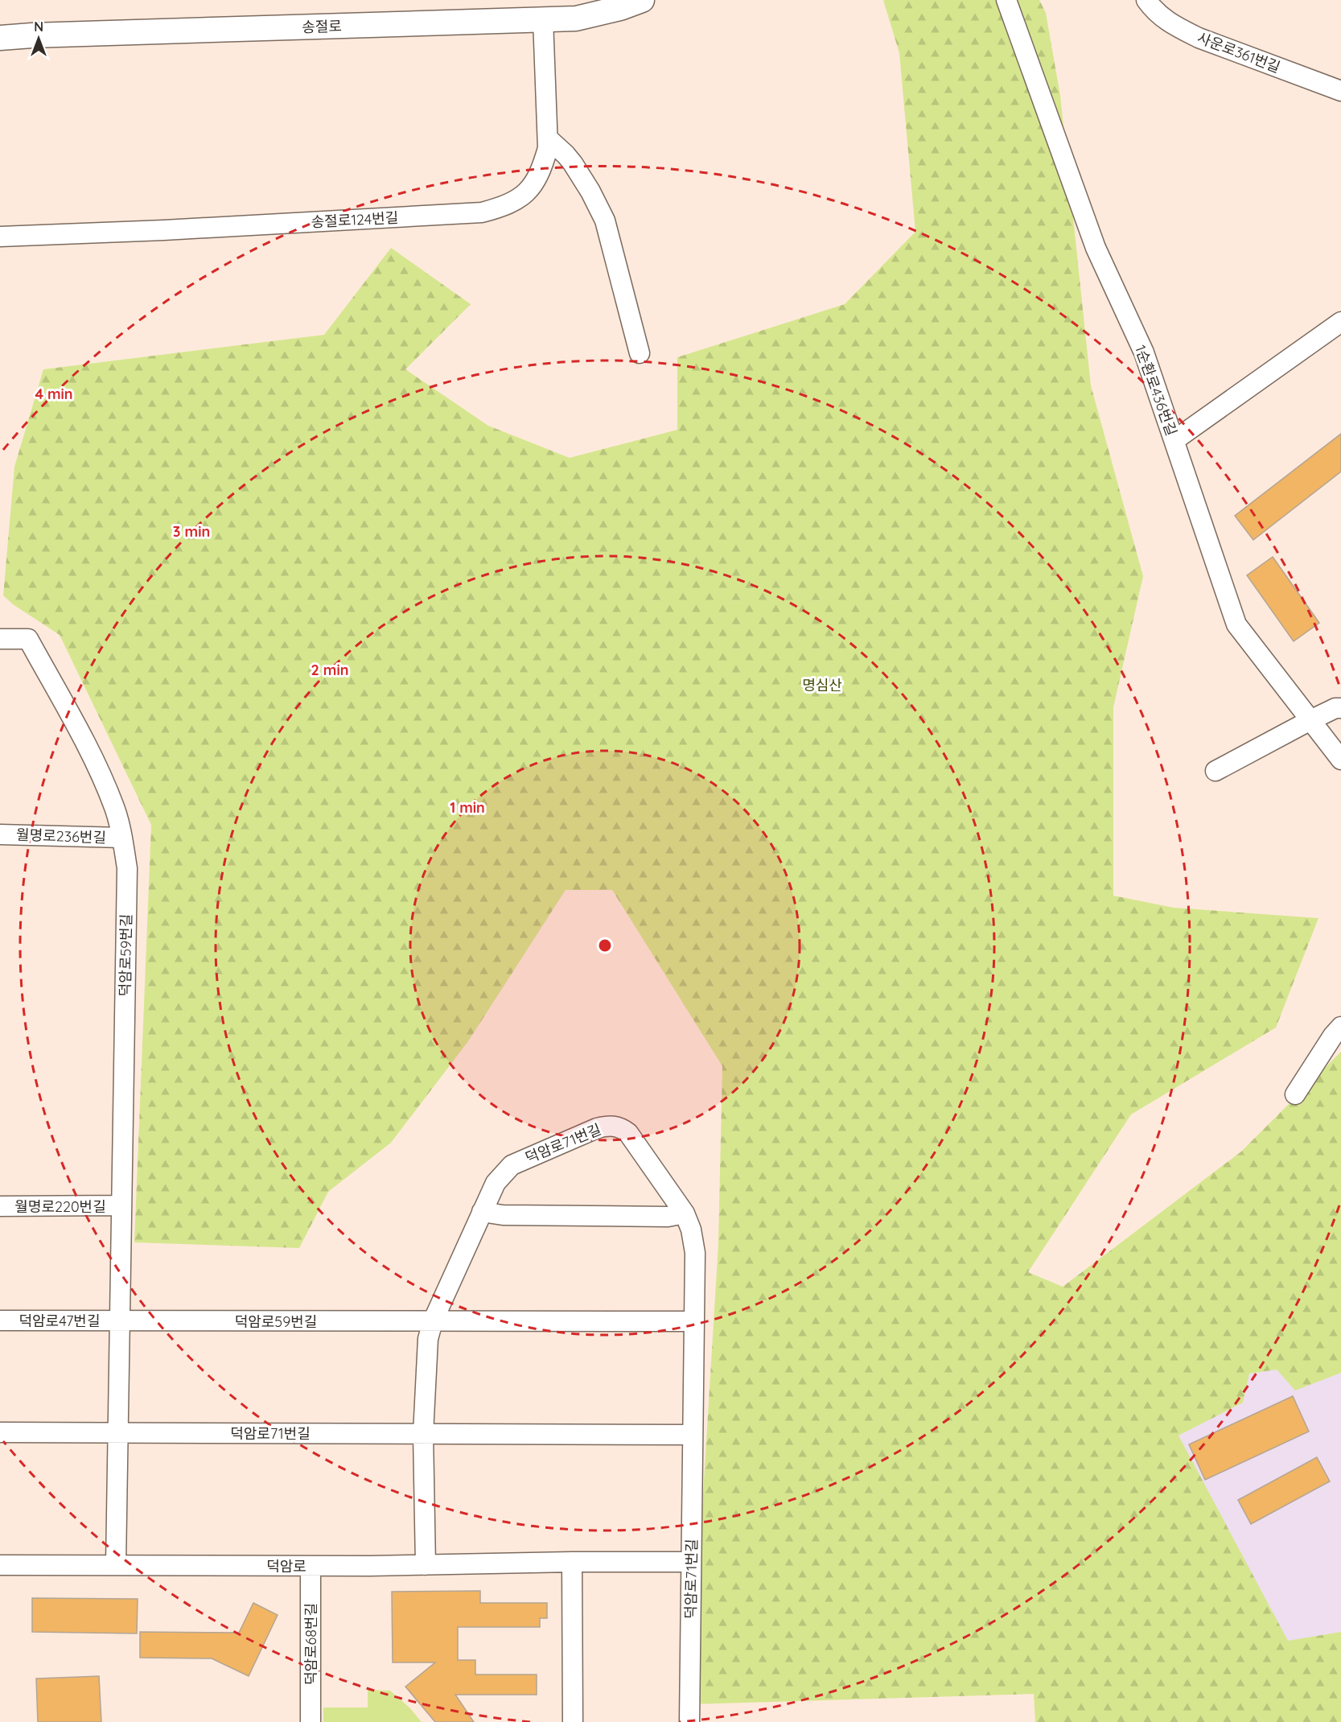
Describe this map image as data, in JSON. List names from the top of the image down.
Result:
{
  "streets": {
    "street": [
      "송절로",
      "사운로361번길",
      "송절로124번길",
      "1순환로436번길",
      "월명로236번길",
      "덕암로59번길",
      "덕암로71번길",
      "월명로220번길",
      "덕암로47번길",
      "덕암로",
      "덕암로68번길"
    ]
  },
  "crossings": [
    ["송절로", "송절로124번길"],
    ["월명로236번길", "덕암로59번길"],
    ["덕암로59번길", "덕암로71번길"],
    ["덕암로59번길", "월명로220번길"],
    ["덕암로59번길", "덕암로47번길"],
    ["덕암로59번길", "덕암로"],
    ["덕암로71번길", "덕암로"],
    ["덕암로", "덕암로68번길"]
  ],
  "parks": ["명심산"],
  "north": "top",
  "rings": [
    "4 min",
    "3 min",
    "2 min",
    "1 min"
  ]
}
